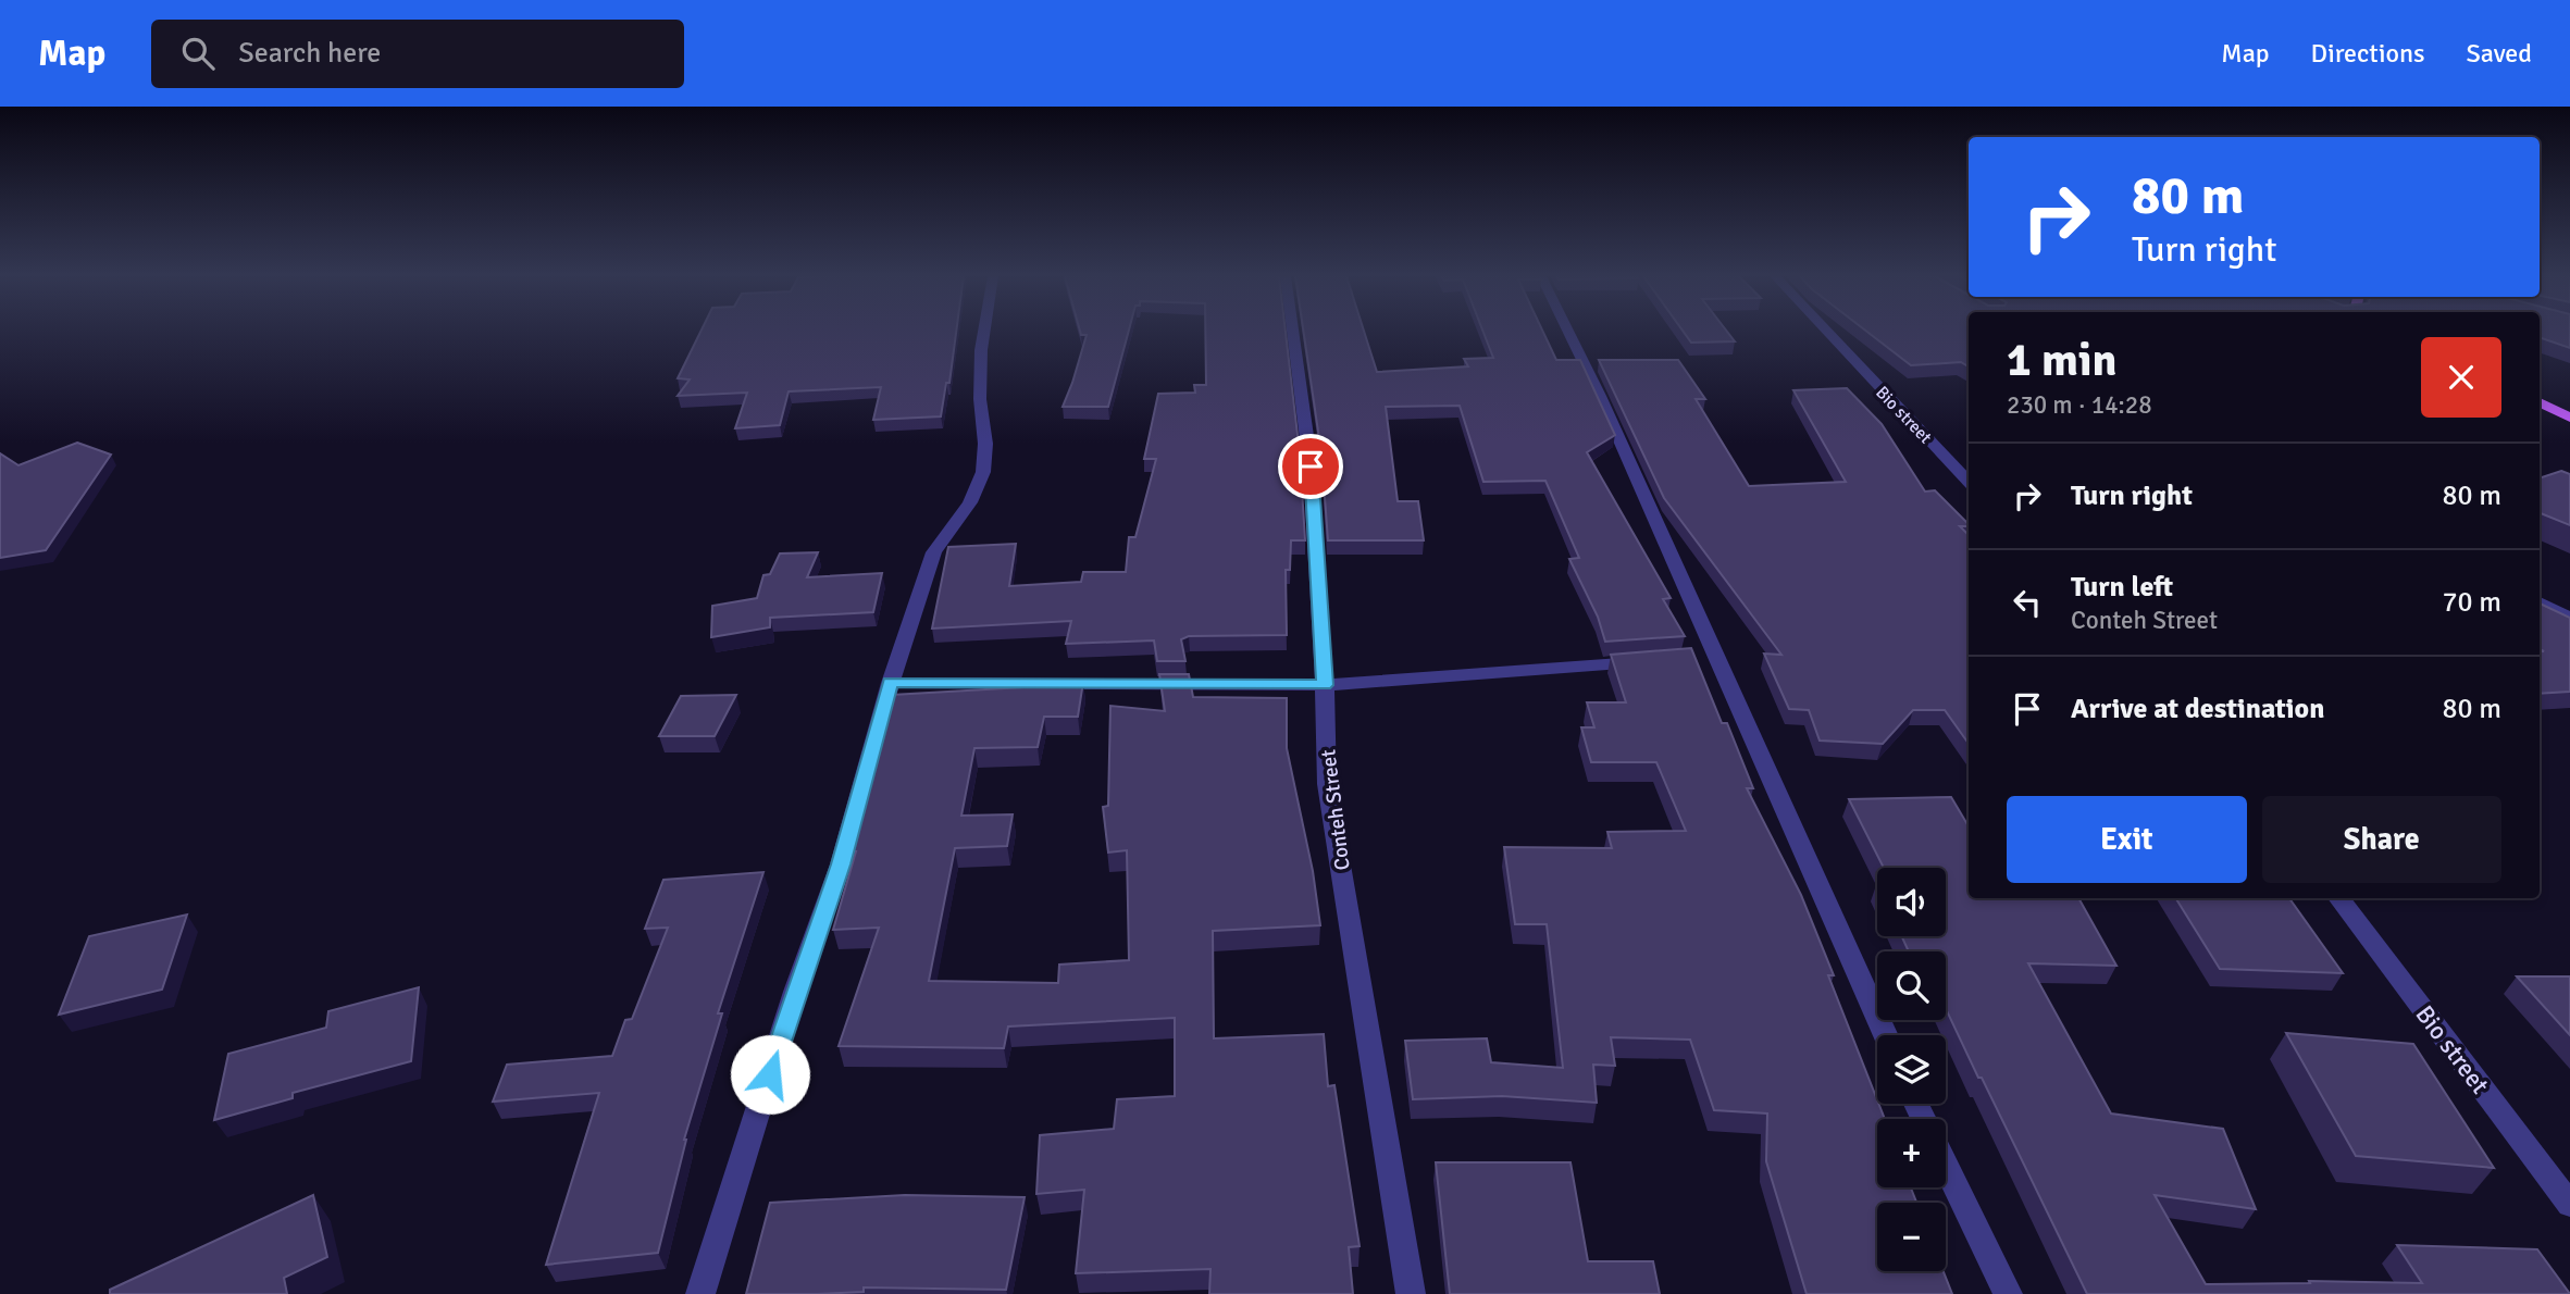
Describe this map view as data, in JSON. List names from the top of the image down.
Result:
{
  "streets": {
    "street": ["Bio street", "Conteh Street"]
  },
  "page": {
    "header": "Map",
    "search": "Search here",
    "nav": ["Map", "Directions", "Saved"],
    "turn": ["80 m", "Turn right"],
    "heading": ["1 min", "230 m · 14:28"],
    "list": [
      {
        "name": "Turn right",
        "value": "80 m"
      },
      {
        "name": "Turn left",
        "note": "Conteh Street",
        "value": "70 m"
      },
      {
        "name": "Arrive at destination",
        "value": "80 m"
      }
    ],
    "buttons": ["Exit", "Share"],
    "map_buttons": ["+", "−"]
  }
}
